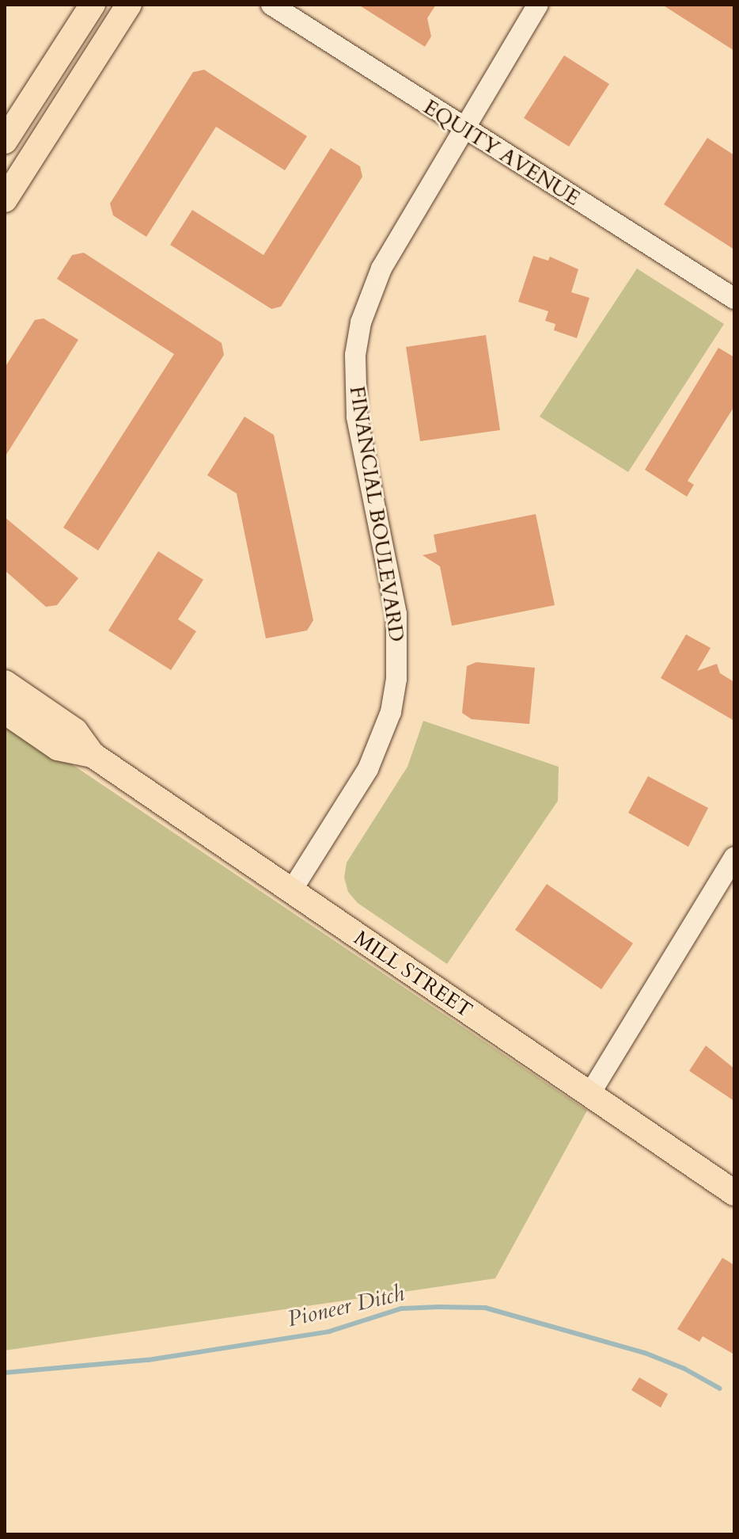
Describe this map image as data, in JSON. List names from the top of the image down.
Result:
{
  "streets": {
    "main road": ["MILL STREET"],
    "street": ["EQUITY AVENUE", "FINANCIAL BOULEVARD"]
  },
  "crossings": [
    ["EQUITY AVENUE", "FINANCIAL BOULEVARD"],
    ["FINANCIAL BOULEVARD", "MILL STREET"]
  ],
  "water": ["Pioneer Ditch"]
}
